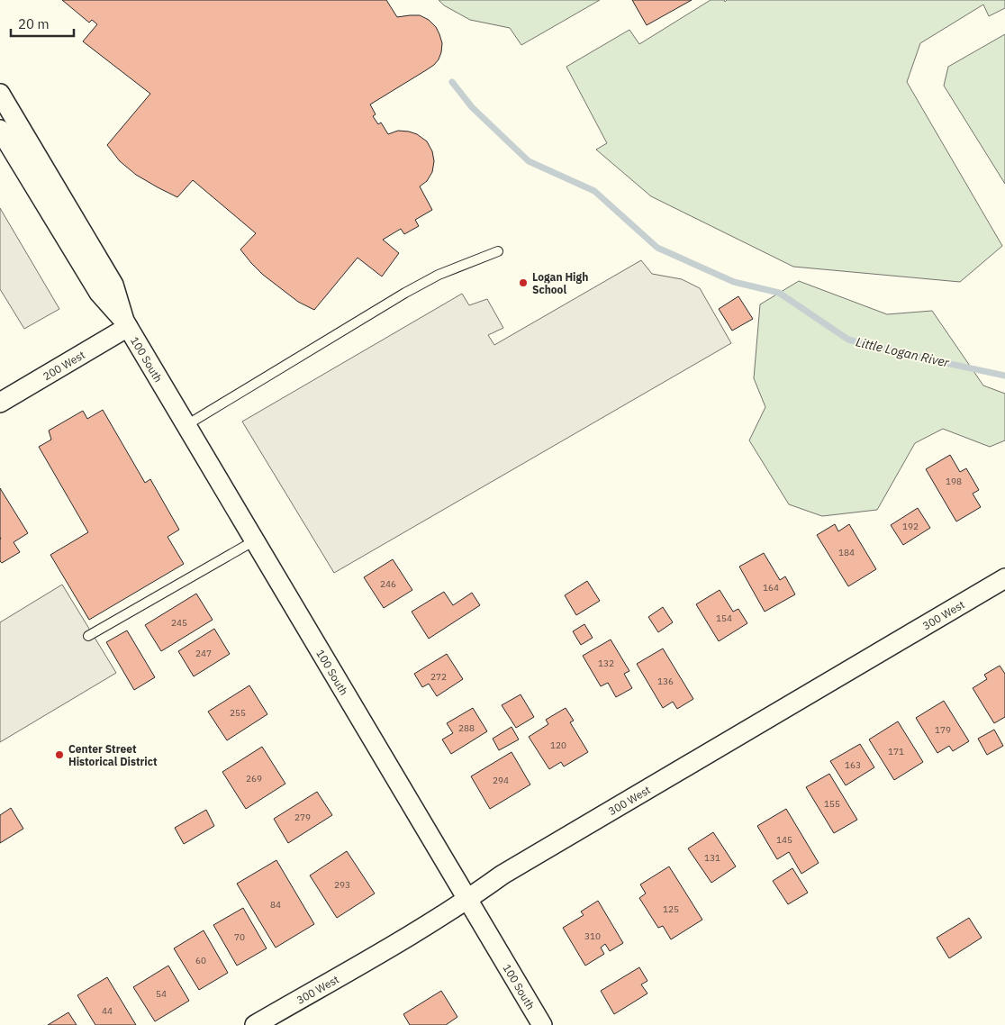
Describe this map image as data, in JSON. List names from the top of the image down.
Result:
{
  "streets": {
    "street": ["100 South", "200 West", "300 West"]
  },
  "crossings": [
    ["100 South", "200 West"],
    ["100 South", "300 West"]
  ],
  "water": ["Little Logan River"],
  "places": ["Logan High School", "Center Street Historical District"],
  "house_numbers": [
    "198",
    "192",
    "184",
    "246",
    "164",
    "154",
    "245",
    "247",
    "132",
    "272",
    "136",
    "255",
    "288",
    "179",
    "120",
    "171",
    "163",
    "269",
    "294",
    "155",
    "279",
    "145",
    "131",
    "293",
    "84",
    "125",
    "310",
    "70",
    "60",
    "54",
    "44"
  ],
  "scale_bar": "20 m"
}
